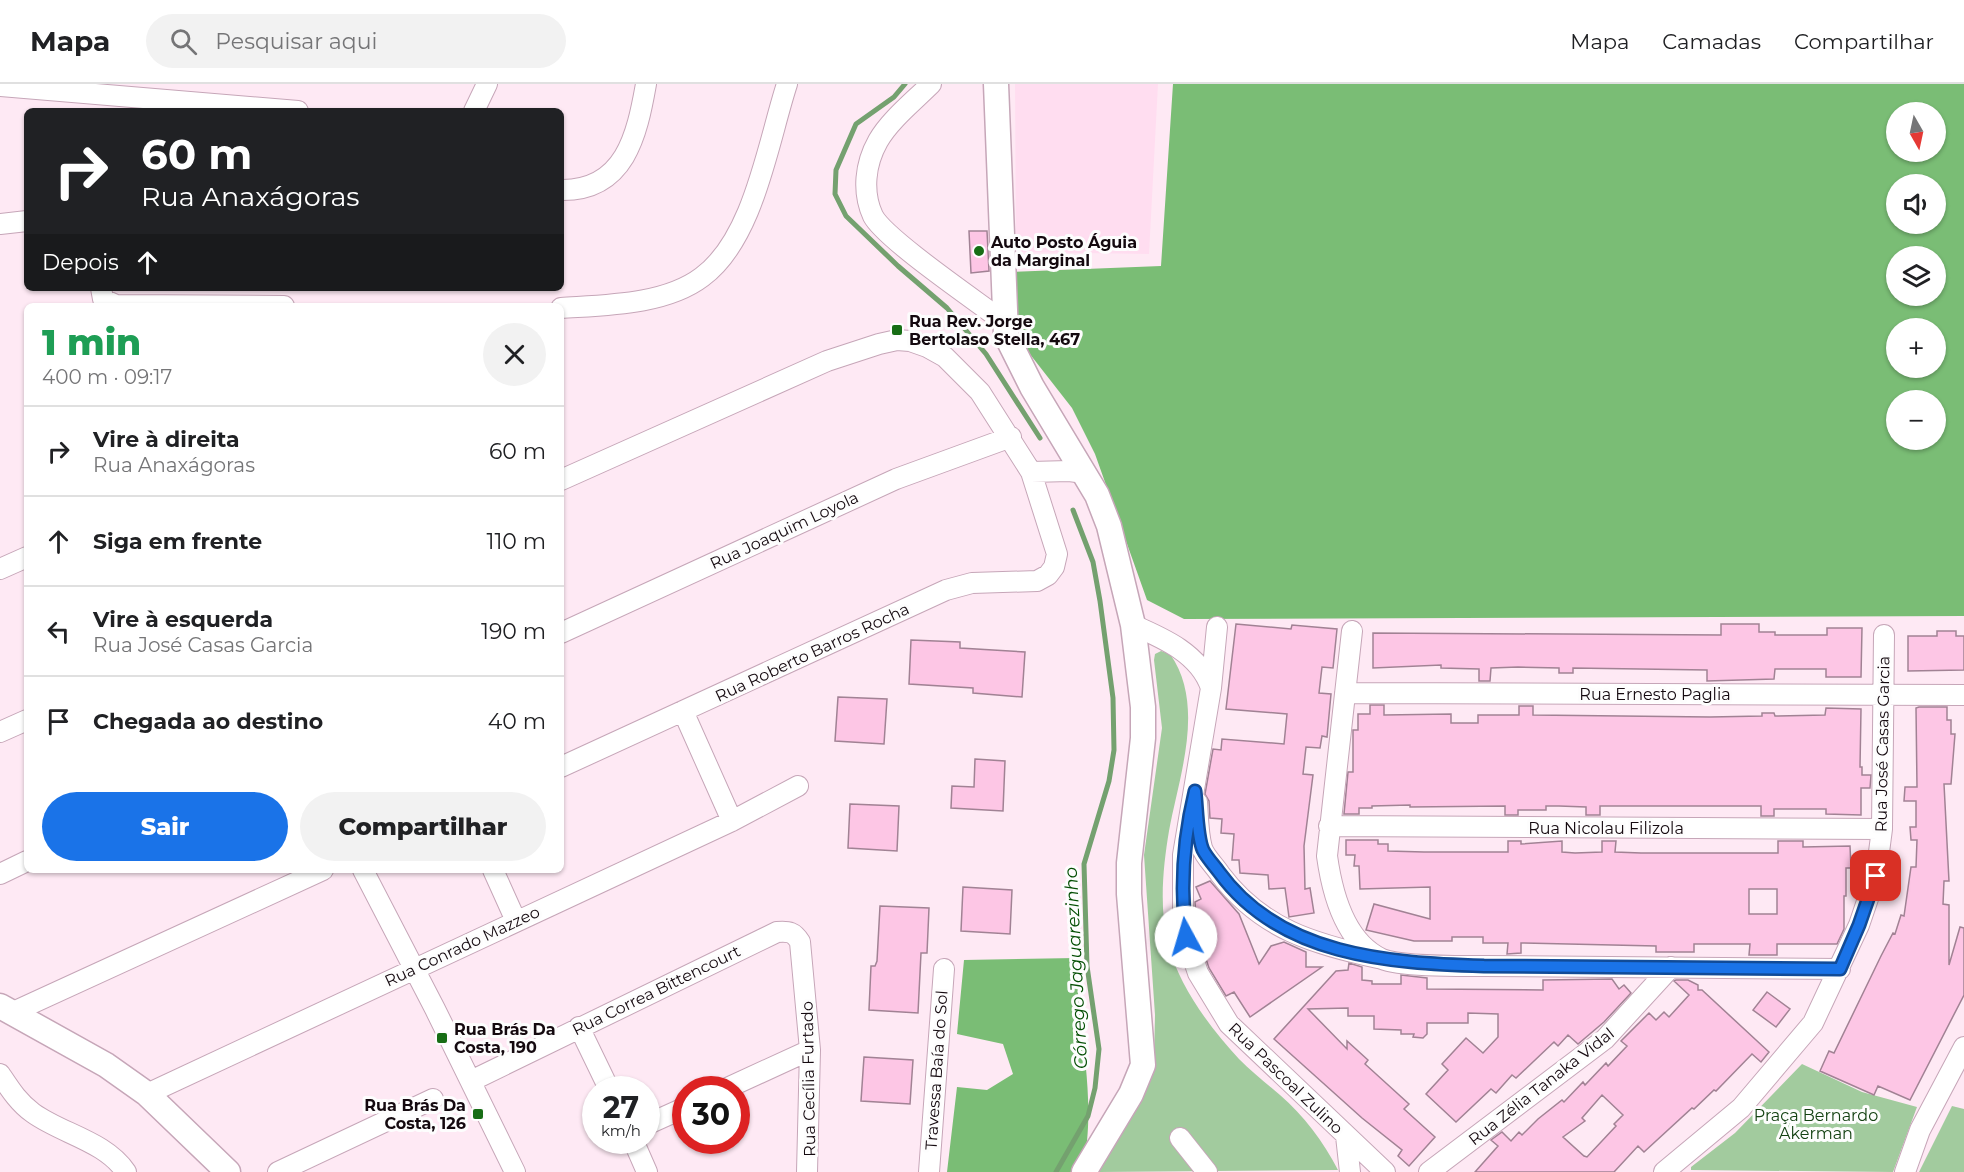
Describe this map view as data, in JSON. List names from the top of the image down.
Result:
{
  "streets": {
    "street": [
      "Rua Joaquim Loyola",
      "Rua Roberto Barros Rocha",
      "Rua Ernesto Paglia",
      "Rua José Casas Garcia",
      "Rua Nicolau Filizola",
      "Rua Conrado Mazzeo",
      "Rua Correa Bittencourt",
      "Travessa Baía do Sol",
      "Rua Pascoal Zulino",
      "Rua Cecília Furtado",
      "Rua Zélia Tanaka Vidal"
    ]
  },
  "crossings": [
    ["Rua Ernesto Paglia", "Rua José Casas Garcia"],
    ["Rua José Casas Garcia", "Rua Nicolau Filizola"],
    ["Rua Correa Bittencourt", "Rua Cecília Furtado"]
  ],
  "water": ["Córrego Jaguarezinho"],
  "parks": ["Praça Bernardo Akerman"],
  "places": {
    "other": ["Auto Posto Águia da Marginal"],
    "transit": ["Rua Rev. Jorge Bertolaso Stella, 467", "Rua Brás Da Costa, 190", "Rua Brás Da Costa, 126"]
  },
  "north": "bottom",
  "page": {
    "header": "Mapa",
    "search": "Pesquisar aqui",
    "nav": ["Mapa", "Camadas", "Compartilhar"],
    "map_buttons": ["+", "−"],
    "turn": ["60 m", "Rua Anaxágoras"],
    "then": "Depois",
    "heading": ["1 min", "400 m · 09:17"],
    "list": [
      {
        "name": "Vire à direita",
        "note": "Rua Anaxágoras",
        "value": "60 m"
      },
      {
        "name": "Siga em frente",
        "value": "110 m"
      },
      {
        "name": "Vire à esquerda",
        "note": "Rua José Casas Garcia",
        "value": "190 m"
      },
      {
        "name": "Chegada ao destino",
        "value": "40 m"
      }
    ],
    "buttons": ["Sair", "Compartilhar"],
    "speed": "27 km/h",
    "limit": "30"
  }
}
